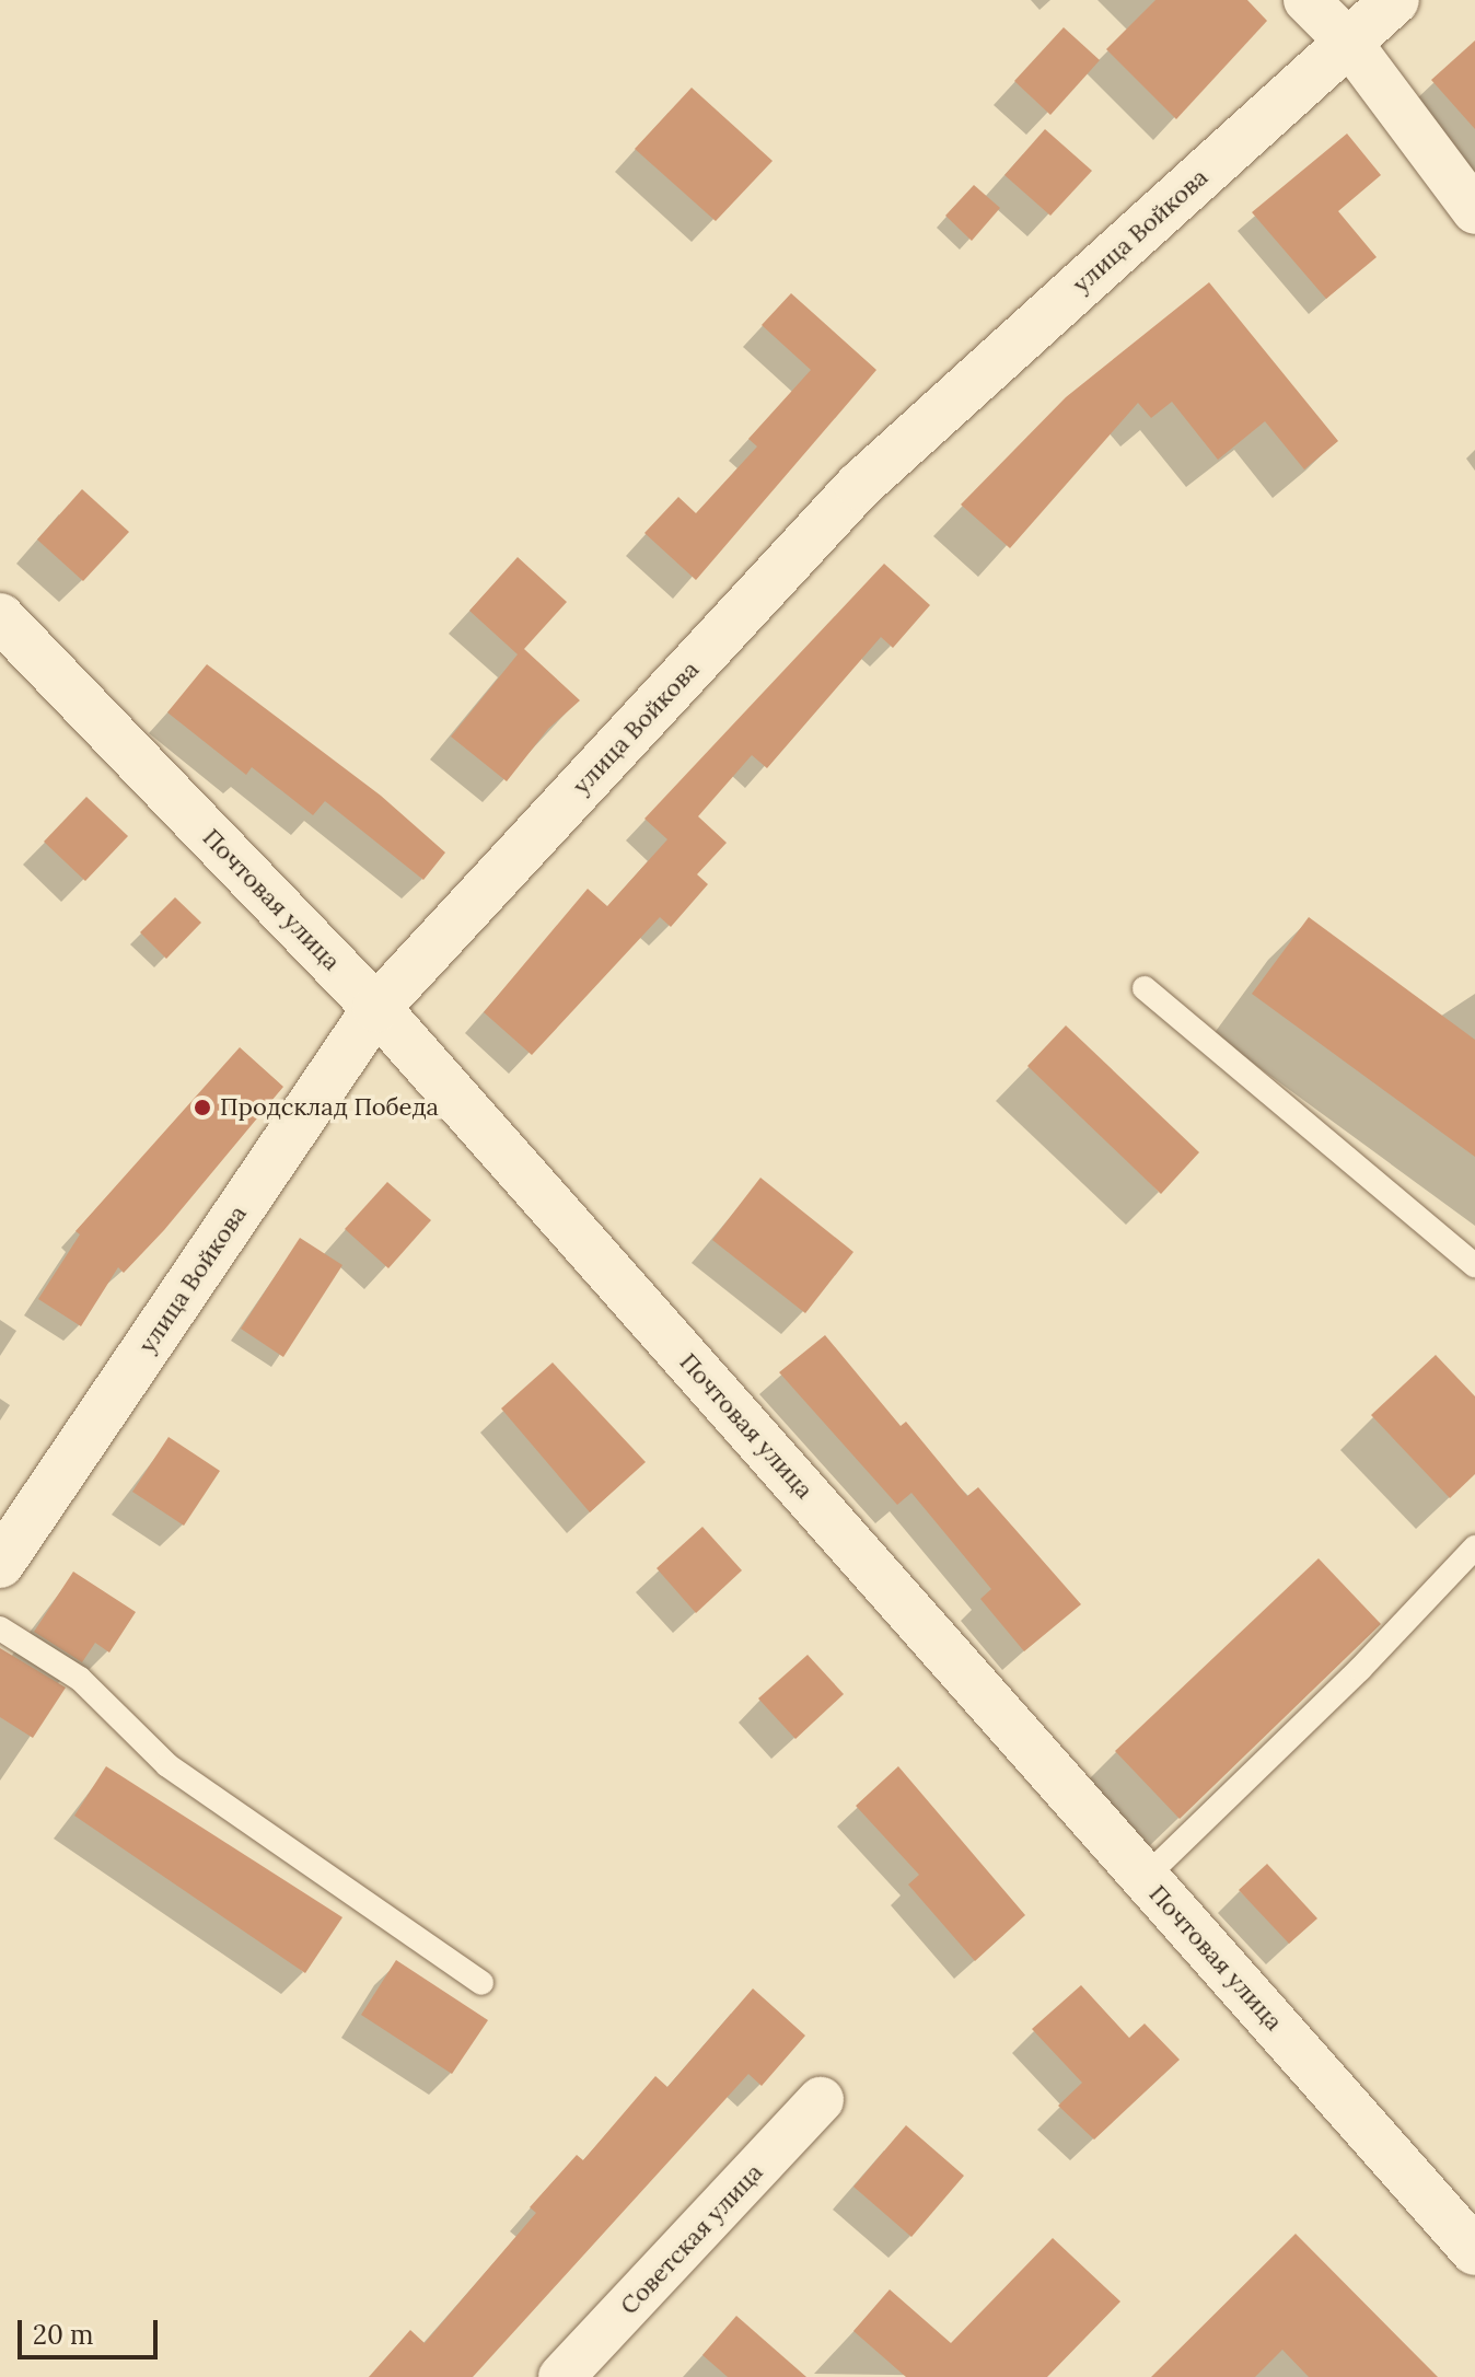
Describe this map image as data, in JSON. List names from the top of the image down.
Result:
{
  "streets": {
    "main road": ["улица Войкова", "Почтовая улица"],
    "street": ["Советская улица"]
  },
  "crossings": [
    ["улица Войкова", "Почтовая улица"]
  ],
  "places": ["Продсклад Победа"],
  "scale_bar": "20 m"
}
